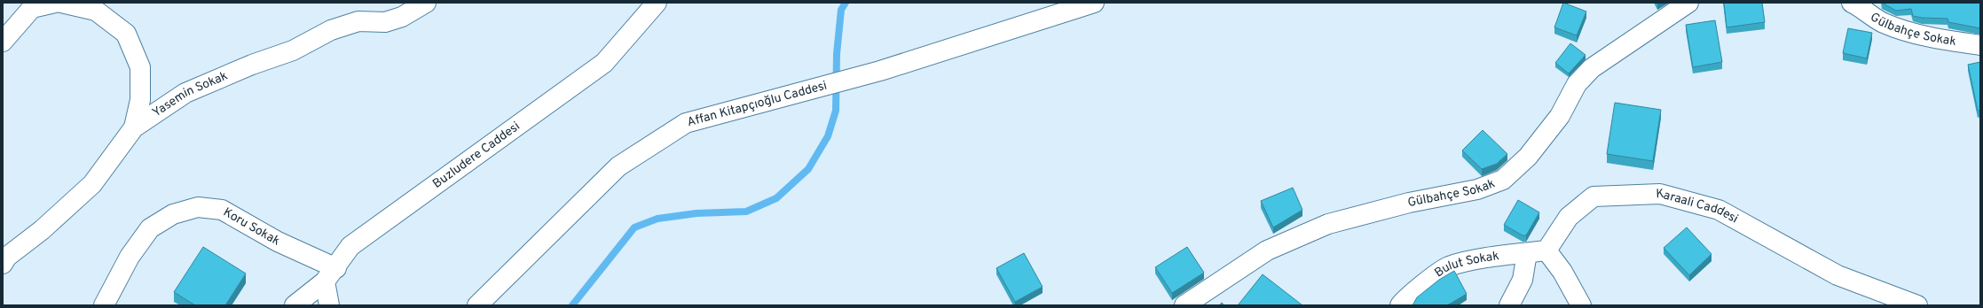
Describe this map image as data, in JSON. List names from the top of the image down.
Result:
{
  "streets": {
    "street": [
      "Gülbahçe Sokak",
      "Yasemin Sokak",
      "Affan Kitapçıoğlu Caddesi",
      "Buzludere Caddesi",
      "Karaali Caddesi",
      "Koru Sokak",
      "Bulut Sokak"
    ]
  },
  "crossings": [
    ["Buzludere Caddesi", "Koru Sokak"],
    ["Karaali Caddesi", "Bulut Sokak"]
  ]
}
